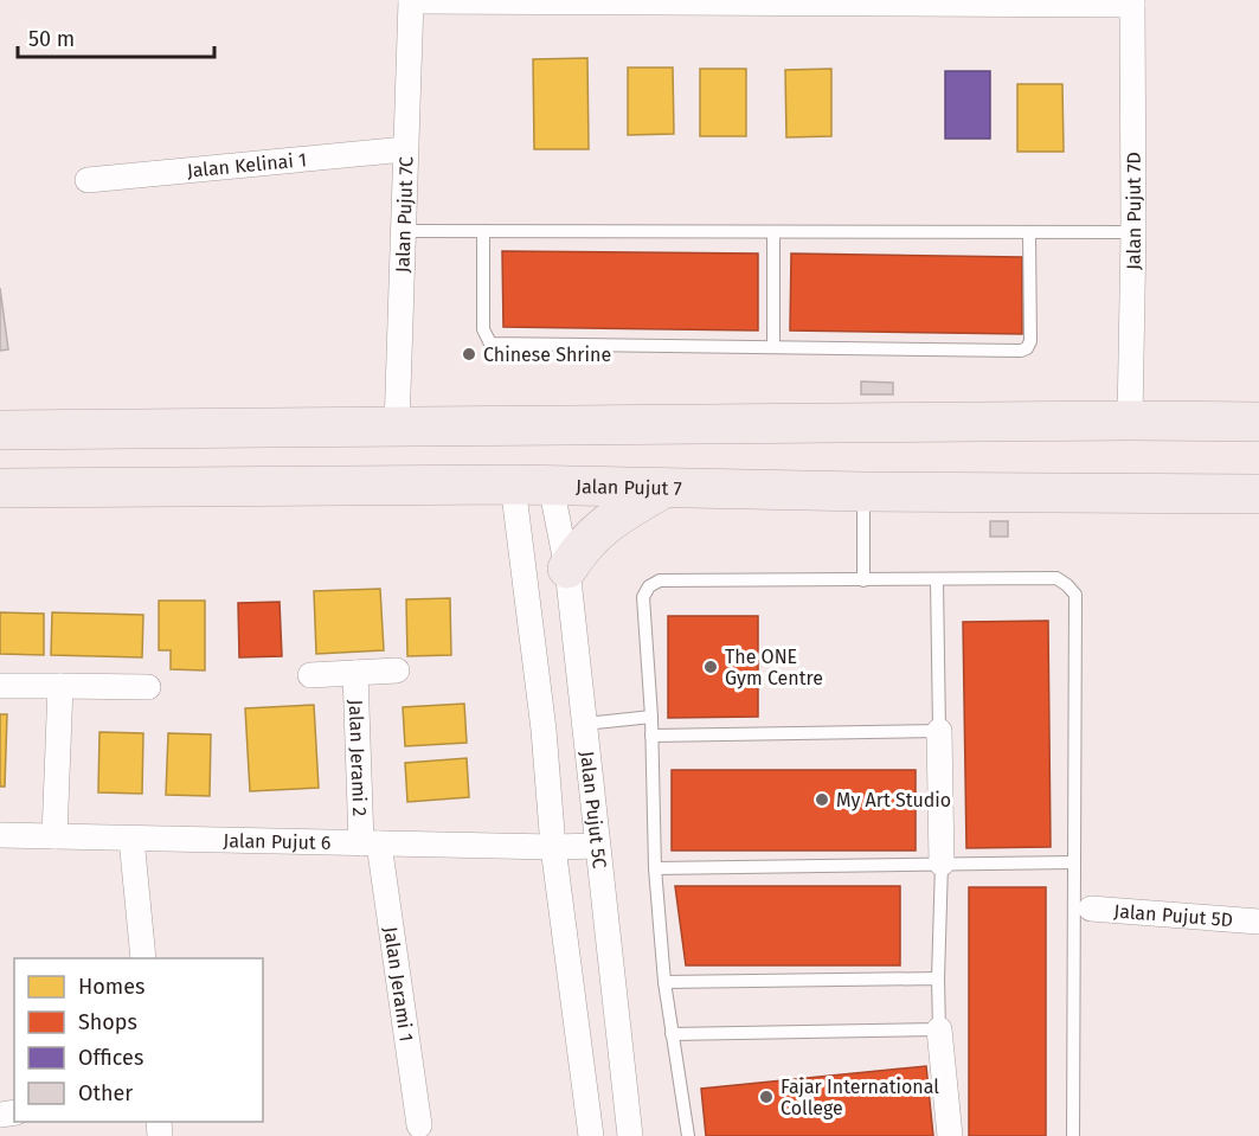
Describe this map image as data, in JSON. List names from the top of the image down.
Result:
{
  "streets": {
    "main road": ["Jalan Pujut 7"],
    "street": [
      "Jalan Kelinai 1",
      "Jalan Pujut 7D",
      "Jalan Pujut 7C",
      "Jalan Jerami 2",
      "Jalan Pujut 5C",
      "Jalan Pujut 6",
      "Jalan Pujut 5D",
      "Jalan Jerami 1"
    ]
  },
  "crossings": [
    ["Jalan Kelinai 1", "Jalan Pujut 7C"],
    ["Jalan Pujut 7", "Jalan Pujut 5C"],
    ["Jalan Jerami 2", "Jalan Pujut 6"],
    ["Jalan Jerami 2", "Jalan Jerami 1"],
    ["Jalan Pujut 5C", "Jalan Pujut 6"],
    ["Jalan Pujut 6", "Jalan Jerami 1"]
  ],
  "places": [
    "Chinese Shrine",
    "The ONE Gym Centre",
    "My Art Studio",
    "Fajar International College"
  ],
  "legend": [
    "Homes",
    "Shops",
    "Offices",
    "Other"
  ],
  "scale_bar": "50 m"
}
